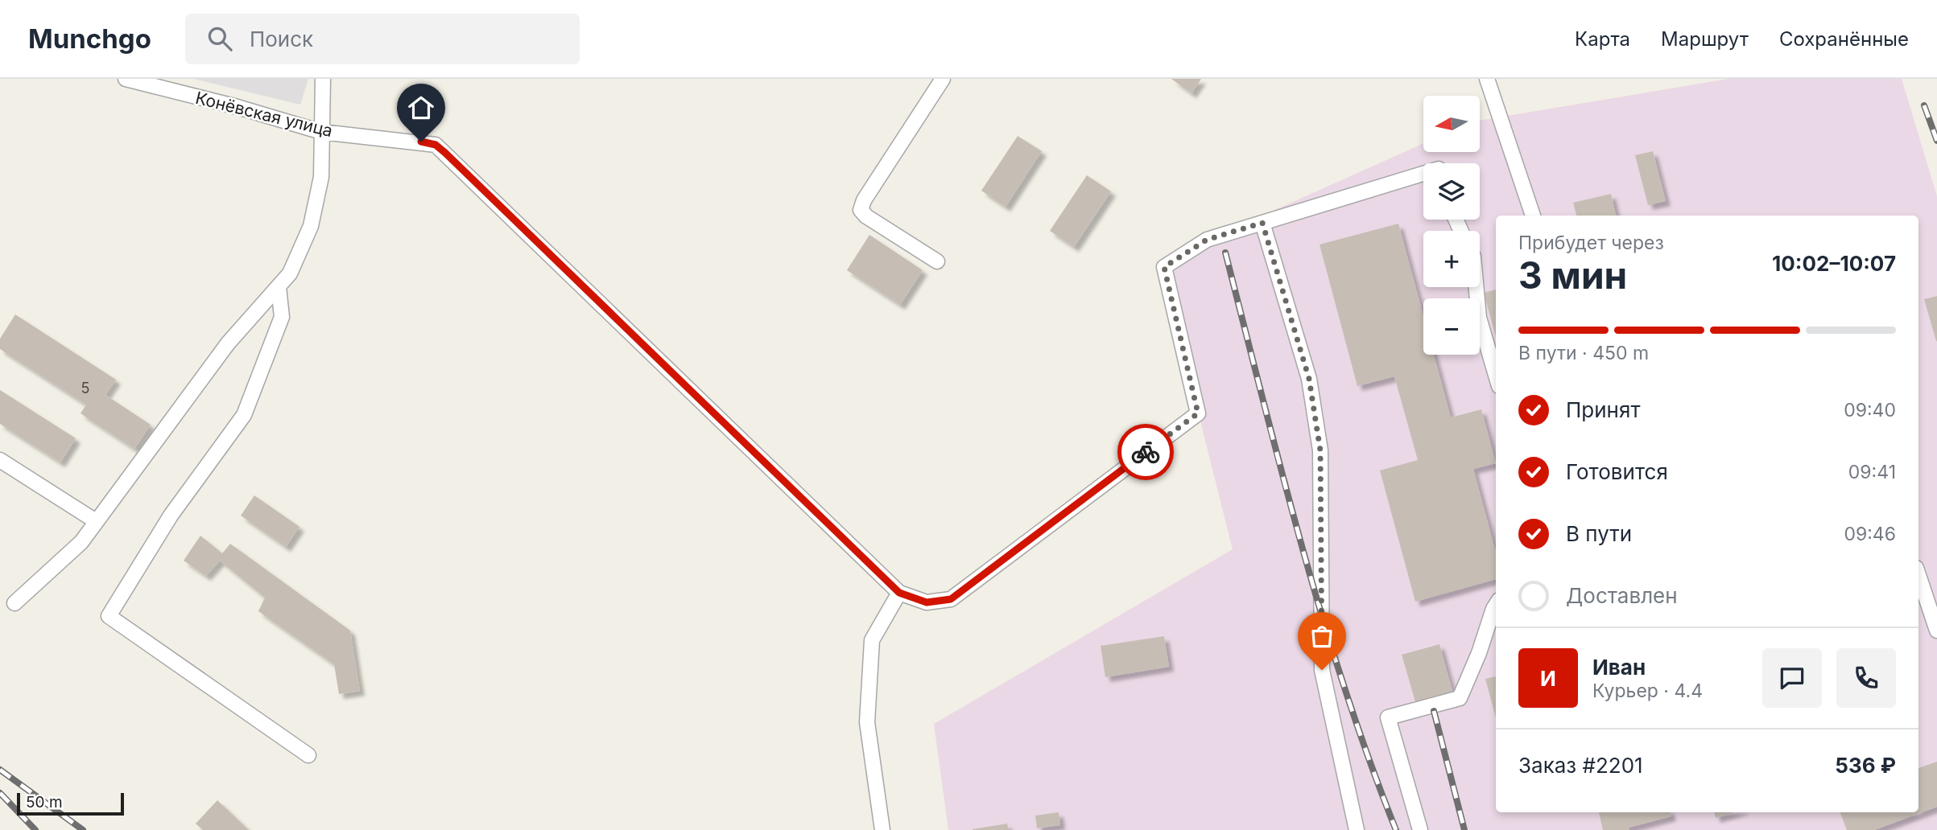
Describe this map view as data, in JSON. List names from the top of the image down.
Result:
{
  "streets": {
    "street": ["Конёвская улица"]
  },
  "house_numbers": ["5"],
  "scale_bar": "50 m",
  "north": "left",
  "page": {
    "header": "Munchgo",
    "search": "Поиск",
    "nav": ["Карта", "Маршрут", "Сохранённые"],
    "map_buttons": ["+", "−"],
    "heading": ["3 мин", "Прибудет через", "10:02–10:07"],
    "panel": [
      "Иван",
      "Курьер · 4.4",
      "Заказ #2201",
      "536 ₽"
    ],
    "bar": "В пути · 450 m",
    "list": [
      ["Принят", "09:40"],
      ["Готовится", "09:41"],
      ["В пути", "09:46"],
      "Доставлен"
    ],
    "round": "И",
    "scale": "50 m"
  }
}
